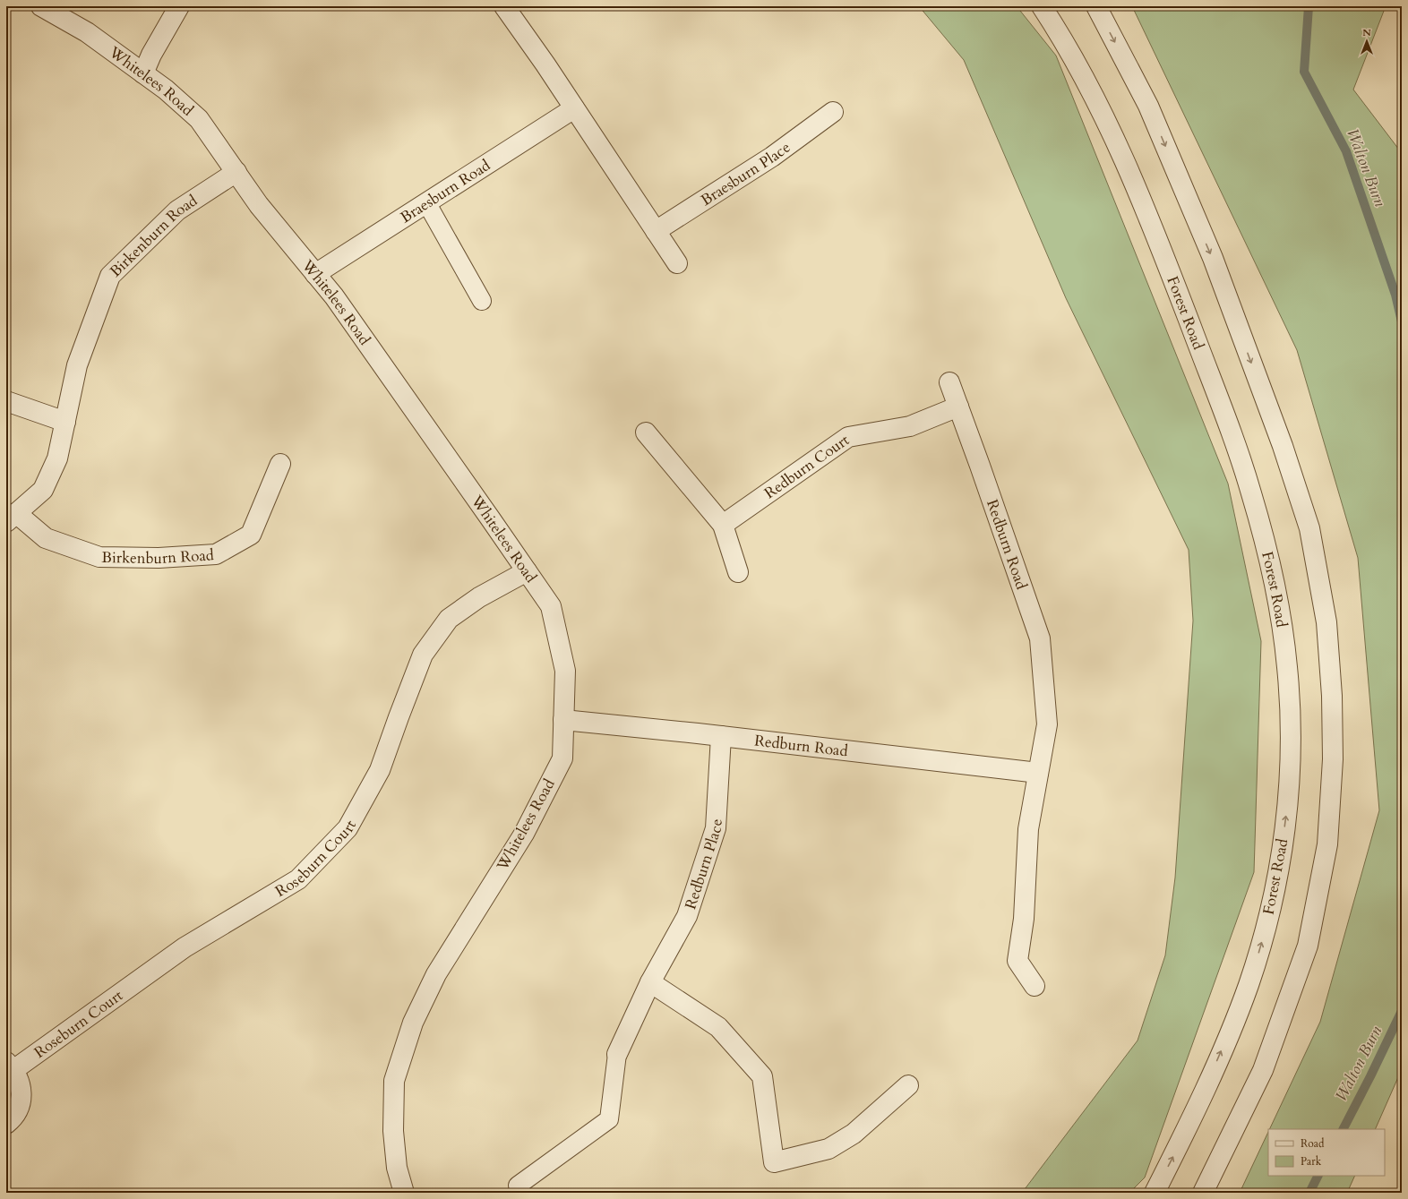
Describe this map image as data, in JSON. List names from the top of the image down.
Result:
{
  "streets": {
    "street": [
      "Whitelees Road",
      "Braesburn Place",
      "Braesburn Road",
      "Birkenburn Road",
      "Forest Road",
      "Redburn Court",
      "Redburn Road",
      "Roseburn Court",
      "Redburn Place"
    ]
  },
  "crossings": [
    ["Whitelees Road", "Braesburn Road"],
    ["Whitelees Road", "Birkenburn Road"],
    ["Whitelees Road", "Redburn Road"],
    ["Whitelees Road", "Roseburn Court"],
    ["Redburn Court", "Redburn Road"],
    ["Redburn Road", "Redburn Place"]
  ],
  "water": ["Walton Burn"],
  "legend": ["Road", "Park"],
  "north": "top"
}
